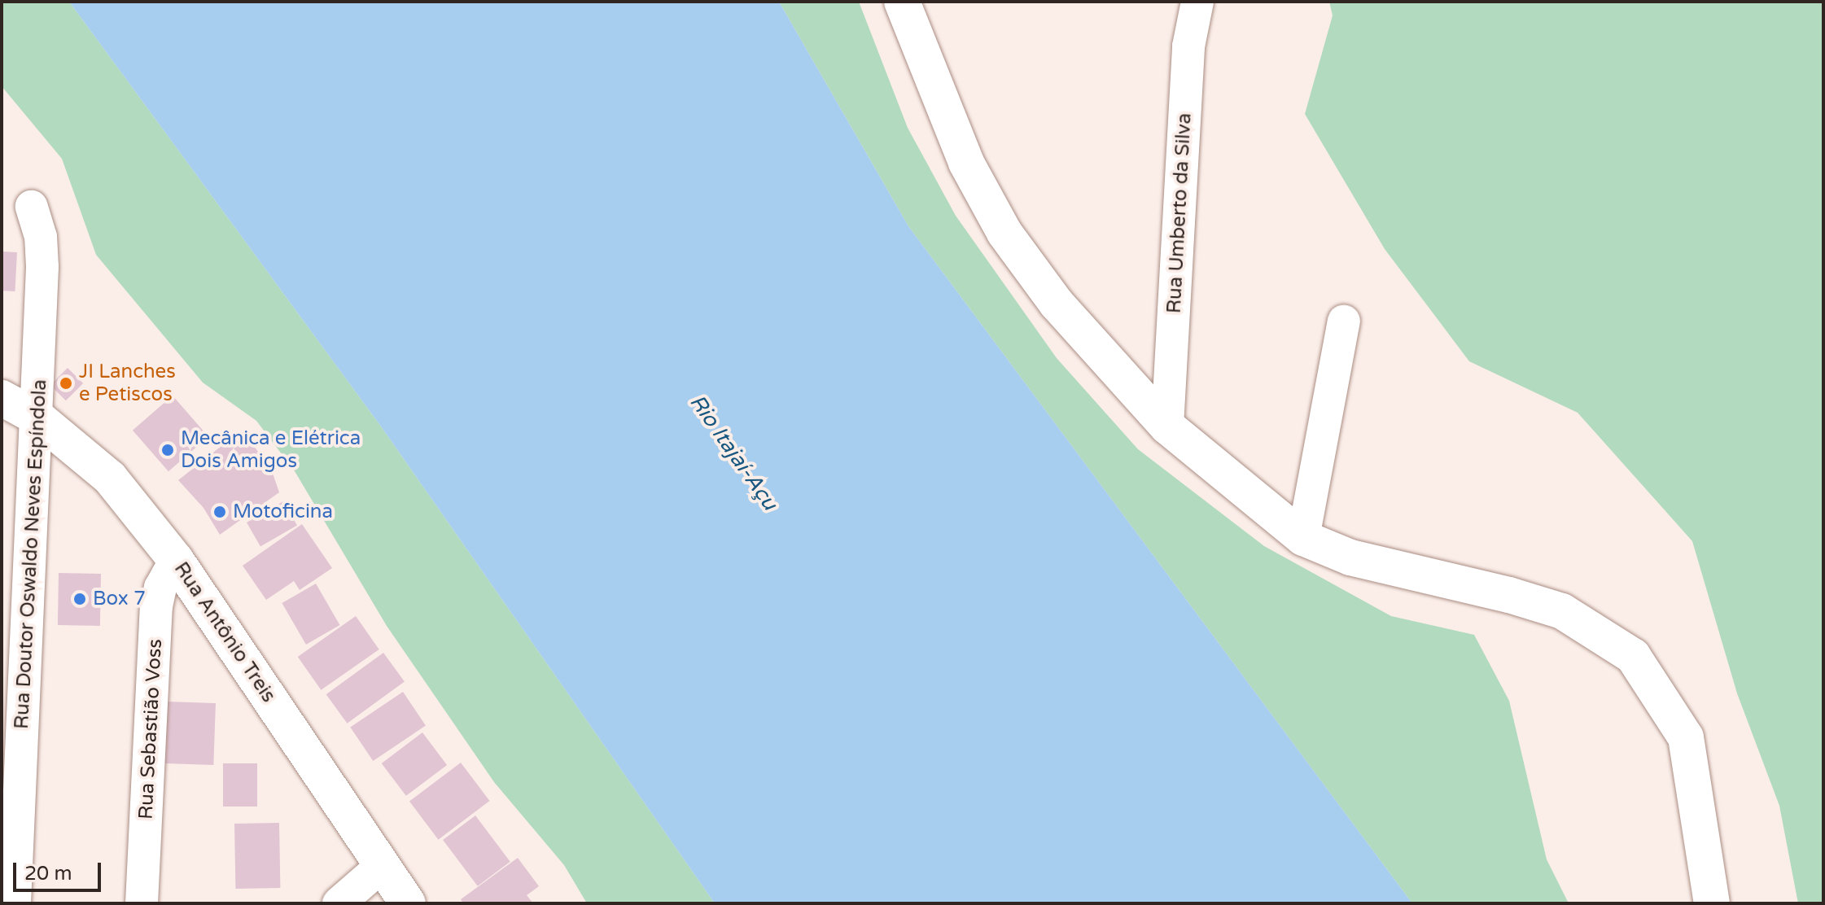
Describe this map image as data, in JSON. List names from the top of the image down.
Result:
{
  "streets": {
    "main road": ["Rua Antônio Treis"],
    "street": ["Rua Umberto da Silva", "Rua Doutor Oswaldo Neves Espíndola", "Rua Sebastião Voss"]
  },
  "crossings": [
    ["Rua Doutor Oswaldo Neves Espíndola", "Rua Antônio Treis"],
    ["Rua Antônio Treis", "Rua Sebastião Voss"]
  ],
  "water": ["Rio Itajaí-Açu"],
  "places": [
    "JI Lanches e Petiscos",
    "Mecânica e Elétrica Dois Amigos",
    "Motoficina",
    "Box 7"
  ],
  "scale_bar": "20 m"
}
